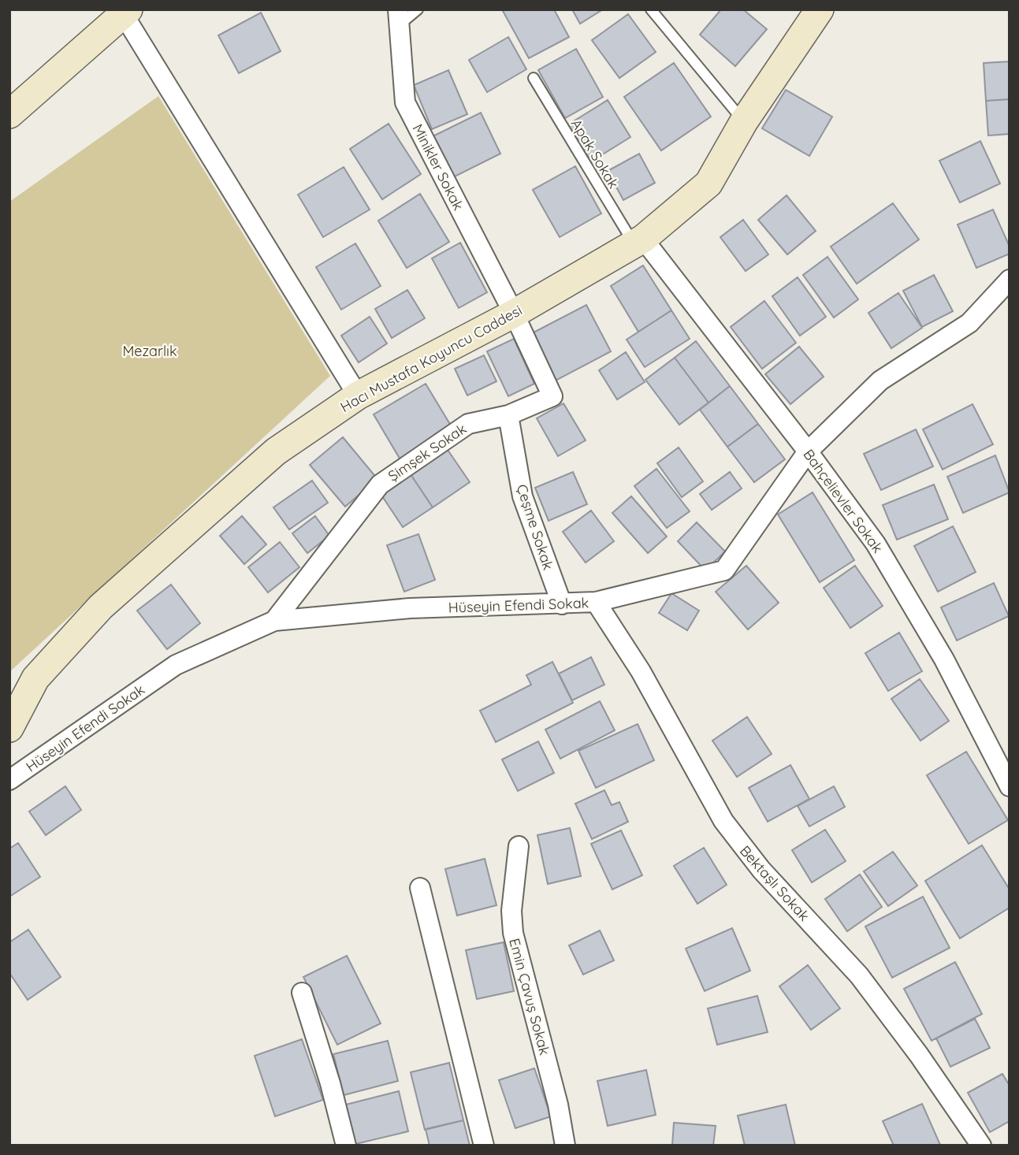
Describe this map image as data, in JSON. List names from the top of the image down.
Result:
{
  "streets": {
    "street": [
      "Minikler Sokak",
      "Hacı Mustafa Koyuncu Caddesi",
      "Şimşek Sokak",
      "Bahçelievler Sokak",
      "Çeşme Sokak",
      "Hüseyin Efendi Sokak",
      "Bektaşlı Sokak",
      "Emin Çavuş Sokak"
    ],
    "lane": ["Apak Sokak"]
  },
  "crossings": [
    ["Apak Sokak", "Hacı Mustafa Koyuncu Caddesi"],
    ["Apak Sokak", "Bahçelievler Sokak"],
    ["Minikler Sokak", "Hacı Mustafa Koyuncu Caddesi"],
    ["Minikler Sokak", "Şimşek Sokak"],
    ["Hacı Mustafa Koyuncu Caddesi", "Şimşek Sokak"],
    ["Hacı Mustafa Koyuncu Caddesi", "Bahçelievler Sokak"],
    ["Şimşek Sokak", "Çeşme Sokak"],
    ["Şimşek Sokak", "Hüseyin Efendi Sokak"],
    ["Bahçelievler Sokak", "Hüseyin Efendi Sokak"],
    ["Çeşme Sokak", "Hüseyin Efendi Sokak"],
    ["Hüseyin Efendi Sokak", "Bektaşlı Sokak"]
  ],
  "parks": ["Mezarlık"]
}
